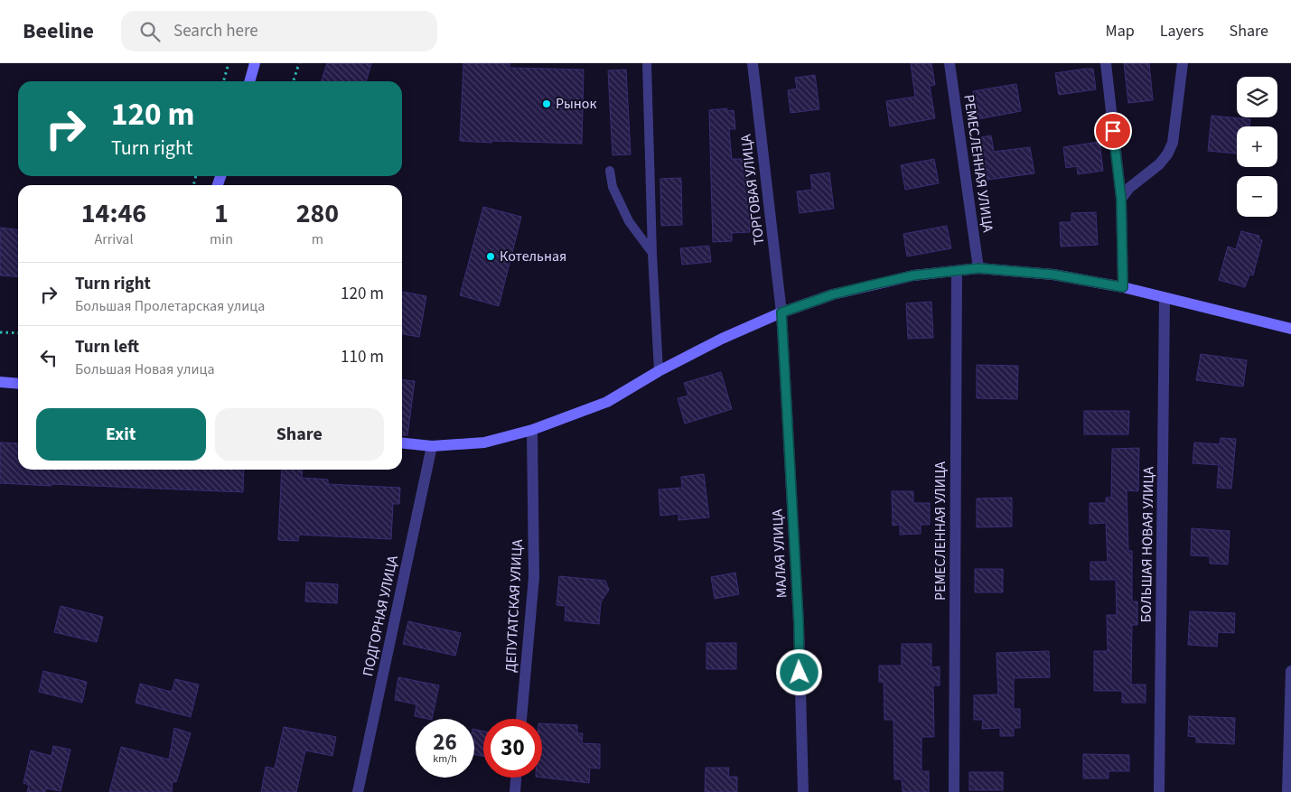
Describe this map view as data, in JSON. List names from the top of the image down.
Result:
{
  "streets": {
    "street": [
      "РЕМЕСЛЕННАЯ УЛИЦА",
      "ТОРГОВАЯ УЛИЦА",
      "БОЛЬШАЯ НОВАЯ УЛИЦА",
      "МАЛАЯ УЛИЦА",
      "ДЕПУТАТСКАЯ УЛИЦА",
      "ПОДГОРНАЯ УЛИЦА"
    ]
  },
  "crossings": [
    ["ТОРГОВАЯ УЛИЦА", "МАЛАЯ УЛИЦА"]
  ],
  "places": ["Рынок", "Котельная"],
  "page": {
    "header": "Beeline",
    "search": "Search here",
    "nav": ["Map", "Layers", "Share"],
    "map_buttons": ["+", "−"],
    "turn": ["120 m", "Turn right"],
    "eta": [
      "14:46",
      "Arrival",
      "1",
      "min",
      "280",
      "m"
    ],
    "list": [
      {
        "name": "Turn right",
        "note": "Большая Пролетарская улица",
        "value": "120 m"
      },
      {
        "name": "Turn left",
        "note": "Большая Новая улица",
        "value": "110 m"
      }
    ],
    "buttons": ["Exit", "Share"],
    "speed": "26 km/h",
    "limit": "30"
  }
}
